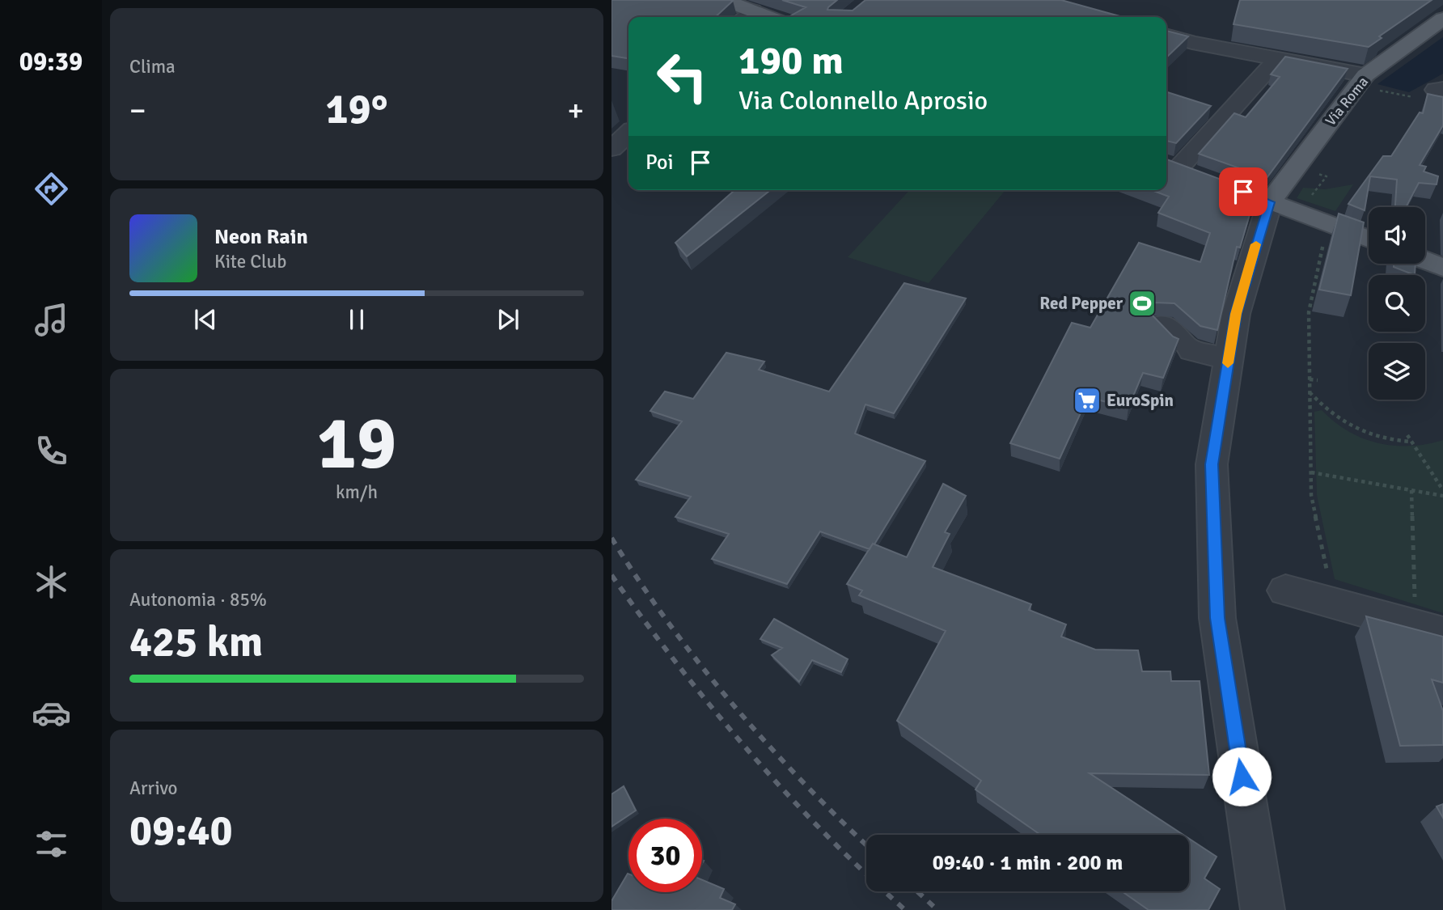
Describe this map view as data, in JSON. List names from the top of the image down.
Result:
{
  "streets": {
    "main road": ["Via Roma"]
  },
  "places": {
    "sports": ["Red Pepper"],
    "supermarket": ["EuroSpin"]
  },
  "page": {
    "tabs": "09:39",
    "tile": [
      "Clima",
      ["19", "km/h"],
      ["Autonomia · 85%", "425 km"],
      ["Arrivo", "09:40"]
    ],
    "turn": ["190 m", "Via Colonnello Aprosio"],
    "heat": ["−", "19°", "+"],
    "then": "Poi",
    "song": ["Neon Rain", "Kite Club"],
    "limit": "30",
    "trip": "09:40 · 1 min · 200 m"
  }
}
